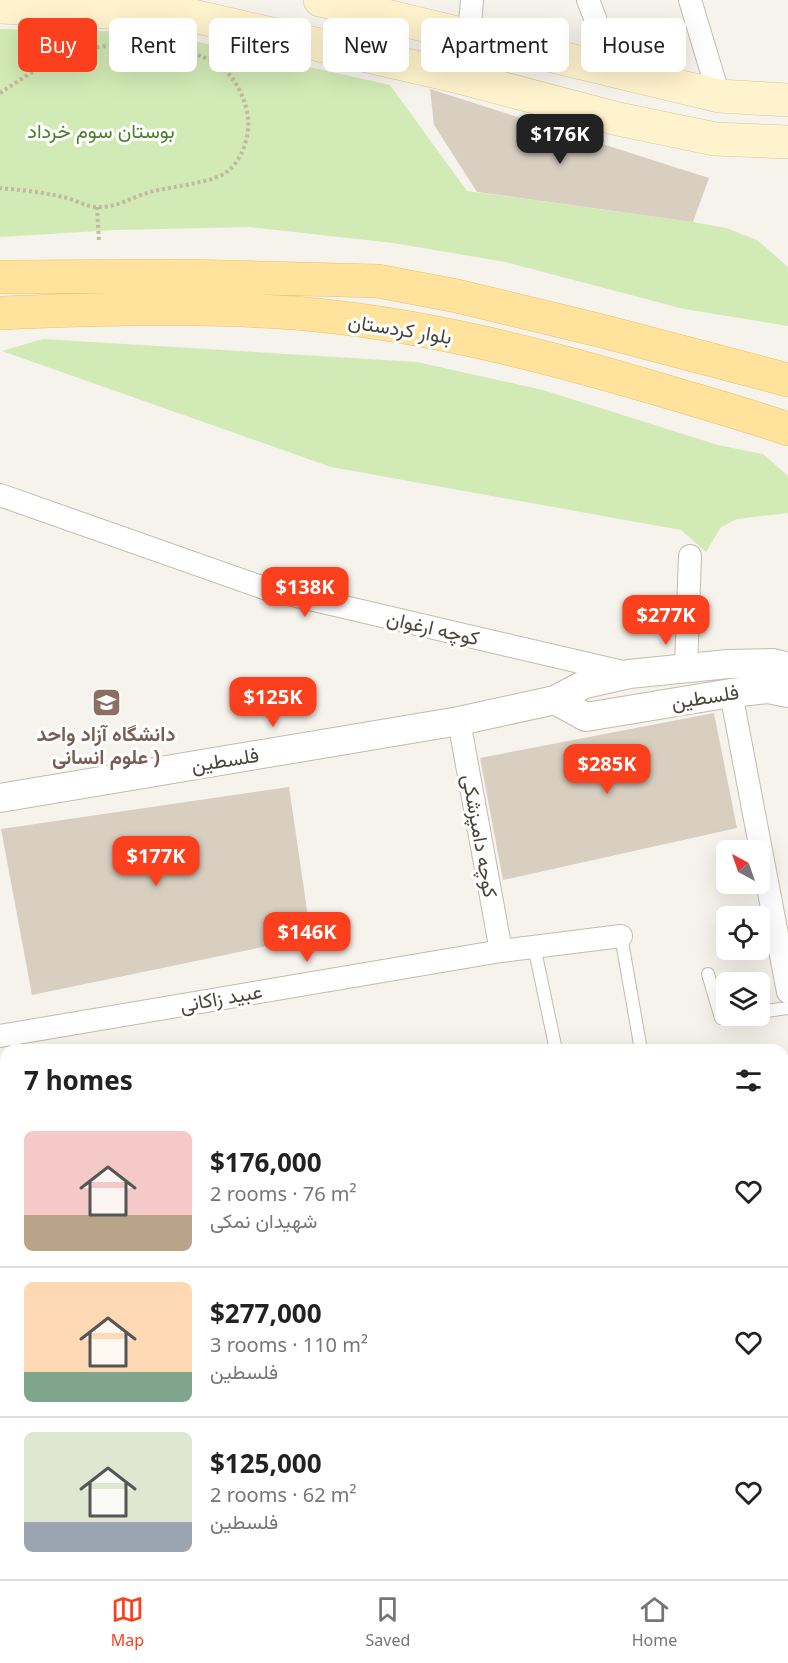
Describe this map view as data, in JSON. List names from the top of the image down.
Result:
{
  "streets": {
    "main road": ["بلوار کردستان"],
    "street": [
      "کوچه ارغوان",
      "فلسطین",
      "کوچه دامپزشکی",
      "عبید زاکانی"
    ]
  },
  "crossings": [
    ["کوچه ارغوان", "فلسطین"],
    ["فلسطین", "کوچه دامپزشکی"],
    ["کوچه دامپزشکی", "عبید زاکانی"]
  ],
  "parks": ["بوستان سوم خرداد"],
  "places": {
    "school or university": ["دانشگاه آزاد واحد علوم انسانی )"]
  },
  "north": "top left",
  "page": {
    "chip": [
      "Buy",
      "Rent",
      "Filters",
      "New",
      "Apartment",
      "House"
    ],
    "price": [
      "$176K",
      "$138K",
      "$277K",
      "$125K",
      "$285K",
      "$177K",
      "$146K"
    ],
    "heading": "7 homes",
    "list": [
      {
        "name": "$176,000",
        "note": "2 rooms · 76 m² · شهیدان نمکی"
      },
      {
        "name": "$277,000",
        "note": "3 rooms · 110 m² · فلسطین"
      },
      {
        "name": "$125,000",
        "note": "2 rooms · 62 m² · فلسطین"
      }
    ],
    "tabs": ["Map", "Saved", "Home"]
  }
}
